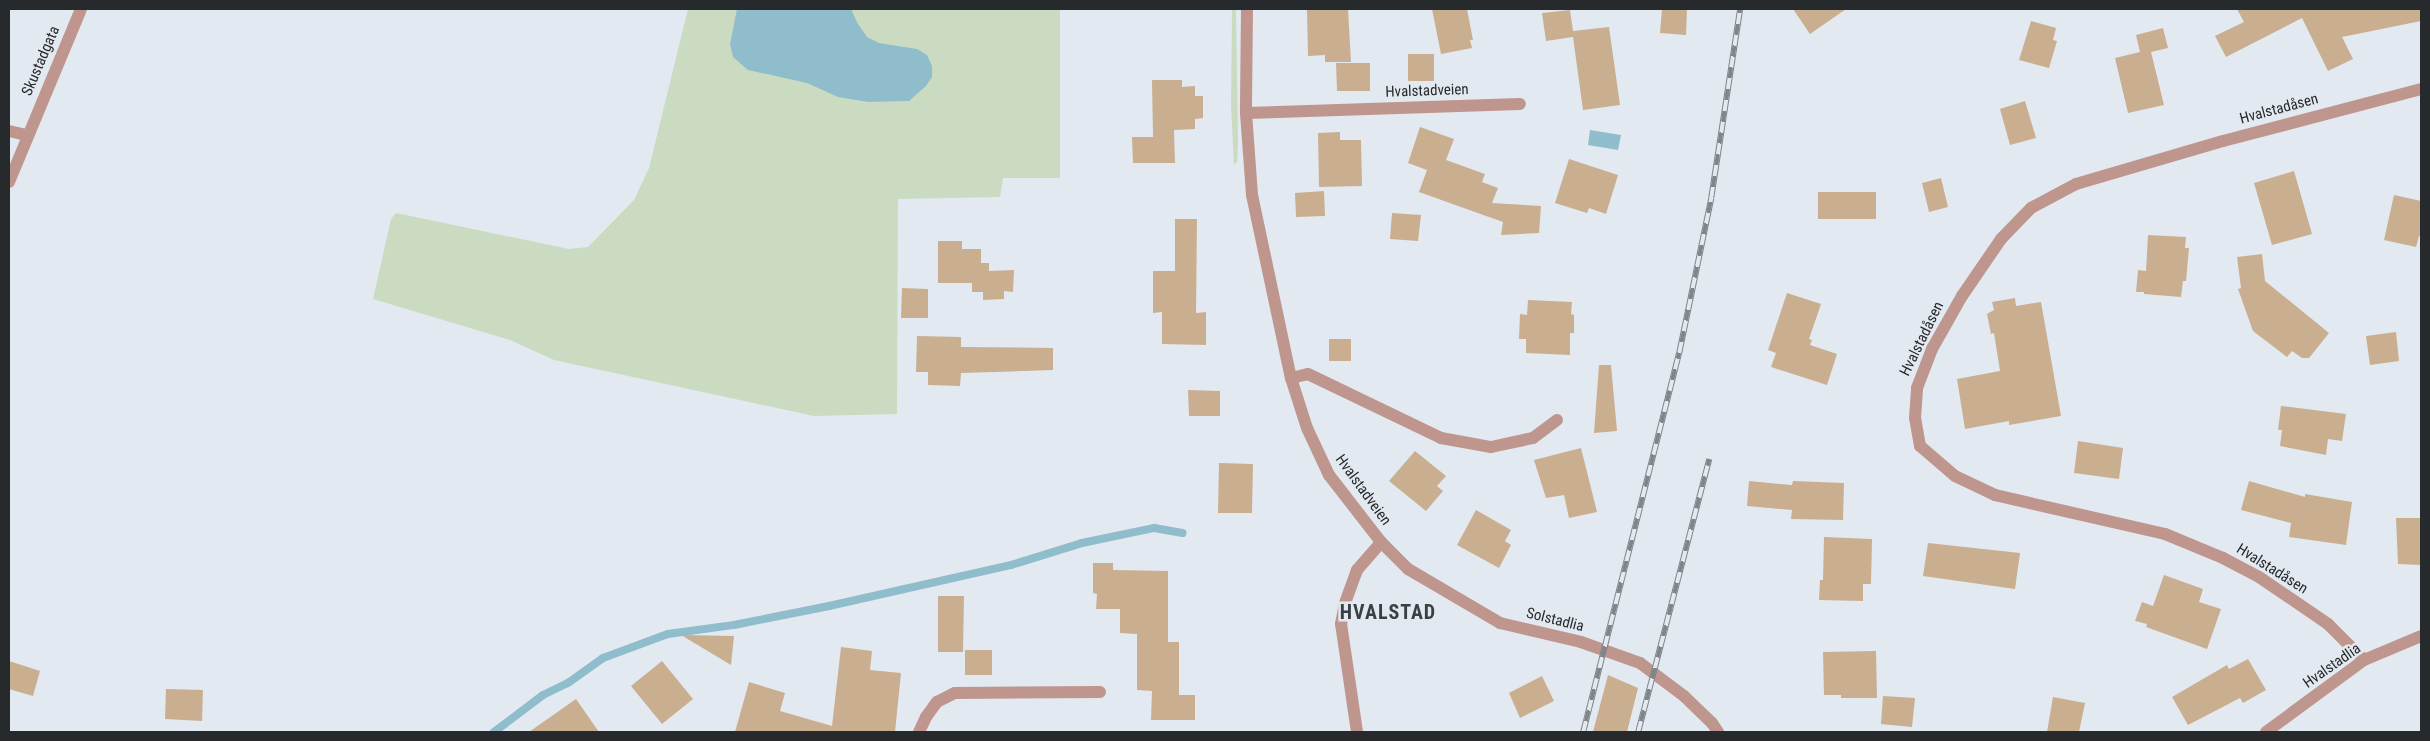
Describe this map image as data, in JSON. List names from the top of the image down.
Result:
{
  "streets": {
    "street": [
      "Skustadgata",
      "Hvalstadveien",
      "Hvalstadåsen",
      "Solstadlia",
      "Hvalstadlia"
    ]
  },
  "crossings": [
    ["Hvalstadveien", "Solstadlia"],
    ["Hvalstadåsen", "Hvalstadlia"]
  ],
  "districts": ["HVALSTAD"]
}
